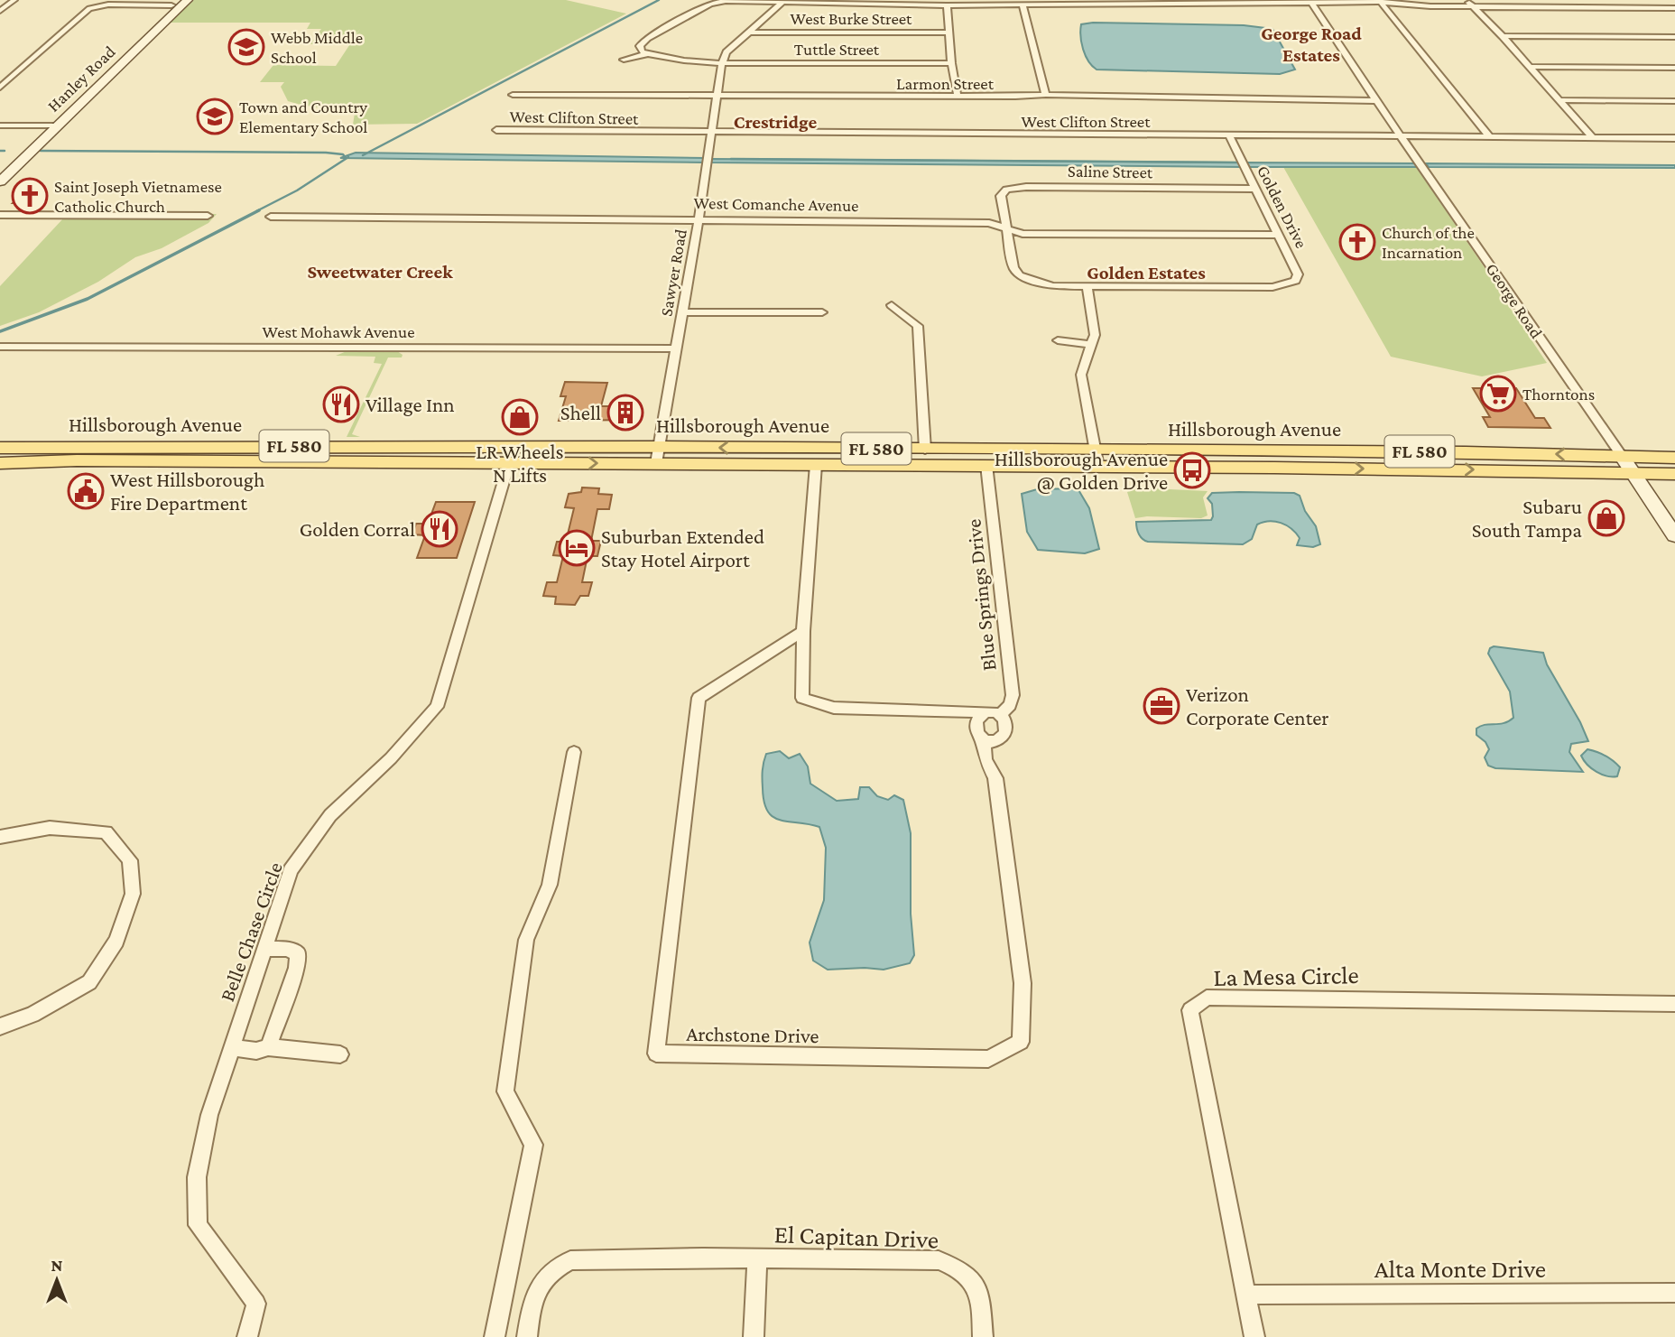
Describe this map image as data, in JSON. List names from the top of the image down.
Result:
{
  "streets": {
    "main road": [
      "Hanley Road",
      "George Road",
      "Hillsborough Avenue",
      "FL 580"
    ],
    "street": [
      "West Burke Street",
      "Tuttle Street",
      "Larmon Street",
      "West Clifton Street",
      "Saline Street",
      "West Comanche Avenue",
      "Golden Drive",
      "Sawyer Road",
      "West Mohawk Avenue",
      "Blue Springs Drive",
      "Belle Chase Circle",
      "La Mesa Circle",
      "Archstone Drive",
      "El Capitan Drive",
      "Alta Monte Drive"
    ]
  },
  "crossings": [
    ["Tuttle Street", "Sawyer Road"],
    ["Larmon Street", "Sawyer Road"],
    ["Larmon Street", "George Road"],
    ["West Clifton Street", "Golden Drive"],
    ["West Clifton Street", "Sawyer Road"],
    ["West Clifton Street", "George Road"],
    ["Saline Street", "West Comanche Avenue"],
    ["Saline Street", "Golden Drive"],
    ["West Comanche Avenue", "Golden Drive"],
    ["West Comanche Avenue", "Sawyer Road"],
    ["Sawyer Road", "West Mohawk Avenue"],
    ["Sawyer Road", "Hillsborough Avenue"],
    ["George Road", "Hillsborough Avenue"],
    ["Hillsborough Avenue", "Blue Springs Drive"],
    ["Hillsborough Avenue", "Belle Chase Circle"],
    ["Blue Springs Drive", "Archstone Drive"],
    ["La Mesa Circle", "Alta Monte Drive"]
  ],
  "districts": [
    "George Road Estates",
    "Crestridge",
    "Sweetwater Creek",
    "Golden Estates"
  ],
  "places": {
    "school or university": ["Webb Middle School", "Town and Country Elementary School"],
    "church": ["Saint Joseph Vietnamese Catholic Church", "Church of the Incarnation"],
    "supermarket": ["Thorntons"],
    "restaurant": ["Village Inn", "Golden Corral"],
    "building": ["Shell"],
    "shop": ["LR Wheels N Lifts", "Subaru South Tampa"],
    "bus stop": ["Hillsborough Avenue @ Golden Drive"],
    "public building": ["West Hillsborough Fire Department"],
    "hotel": ["Suburban Extended Stay Hotel Airport"],
    "office": ["Verizon Corporate Center"]
  },
  "north": "top"
}
